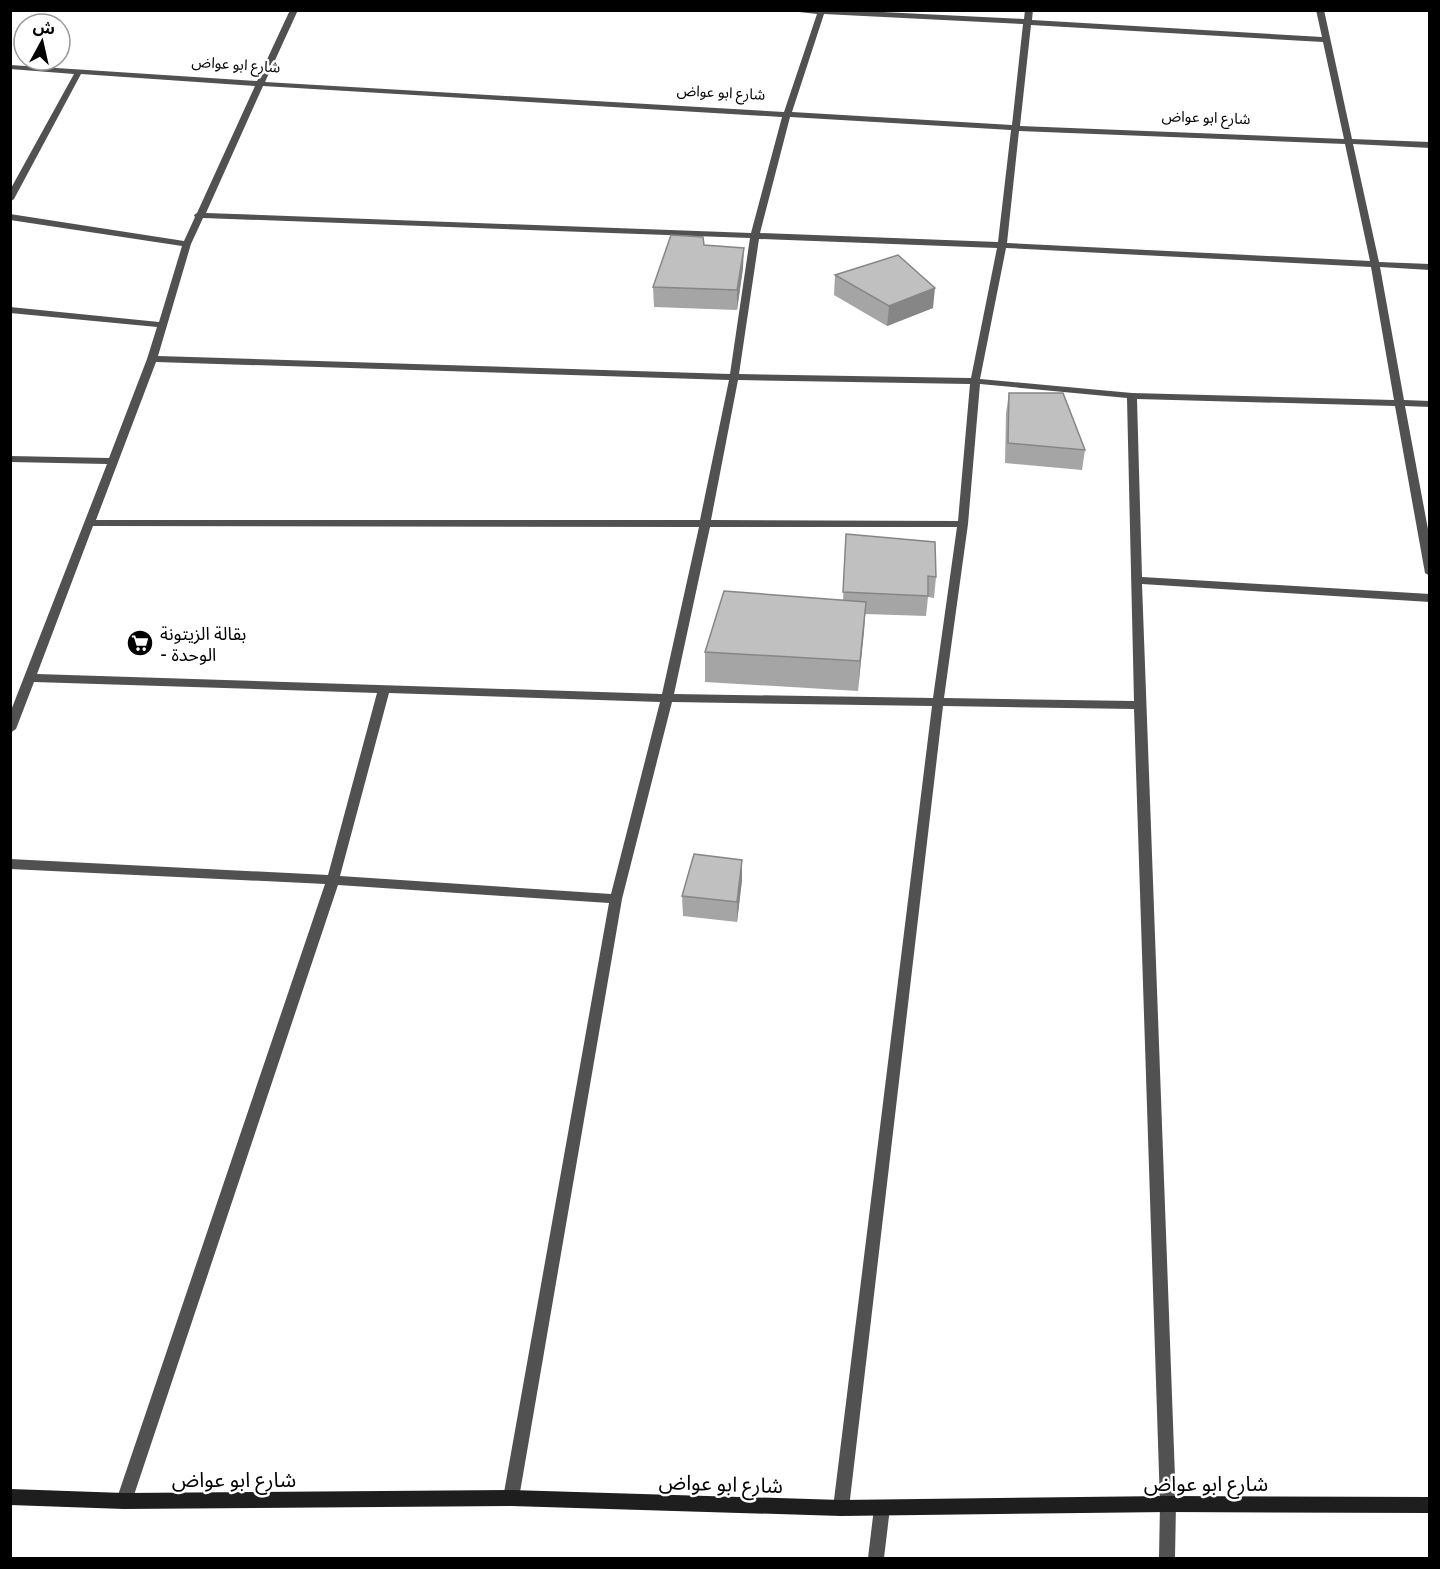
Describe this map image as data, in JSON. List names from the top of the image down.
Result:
{
  "streets": {
    "street": ["شارع ابو عواض"]
  },
  "places": {
    "supermarket": ["بقالة الزيتونة - الوحدة"]
  },
  "north": "top"
}
